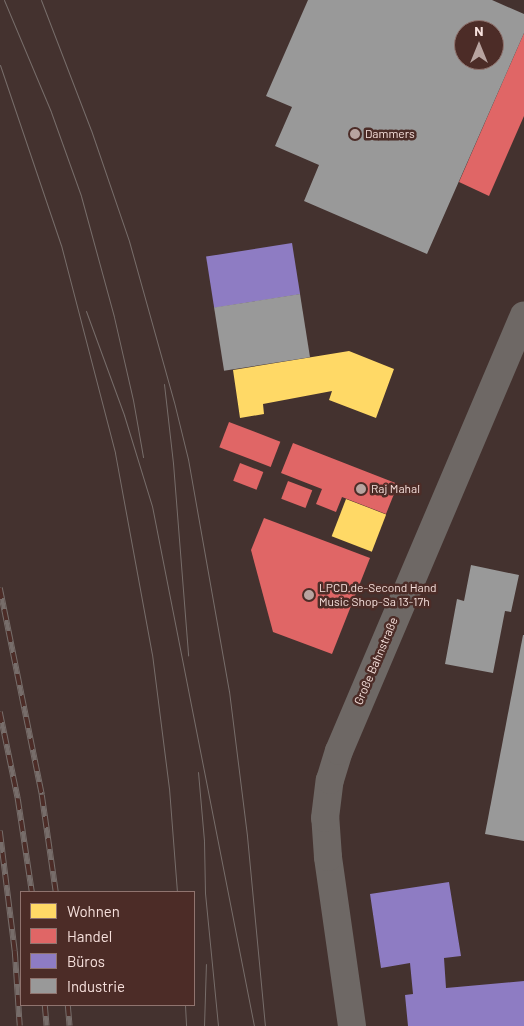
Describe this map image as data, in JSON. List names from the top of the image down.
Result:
{
  "streets": {
    "street": ["Große Bahnstraße"]
  },
  "places": ["Dammers", "Raj Mahal", "LPCD.de-Second Hand Music Shop-Sa 13-17h"],
  "legend": [
    "Wohnen",
    "Handel",
    "Büros",
    "Industrie"
  ],
  "north": "top"
}
